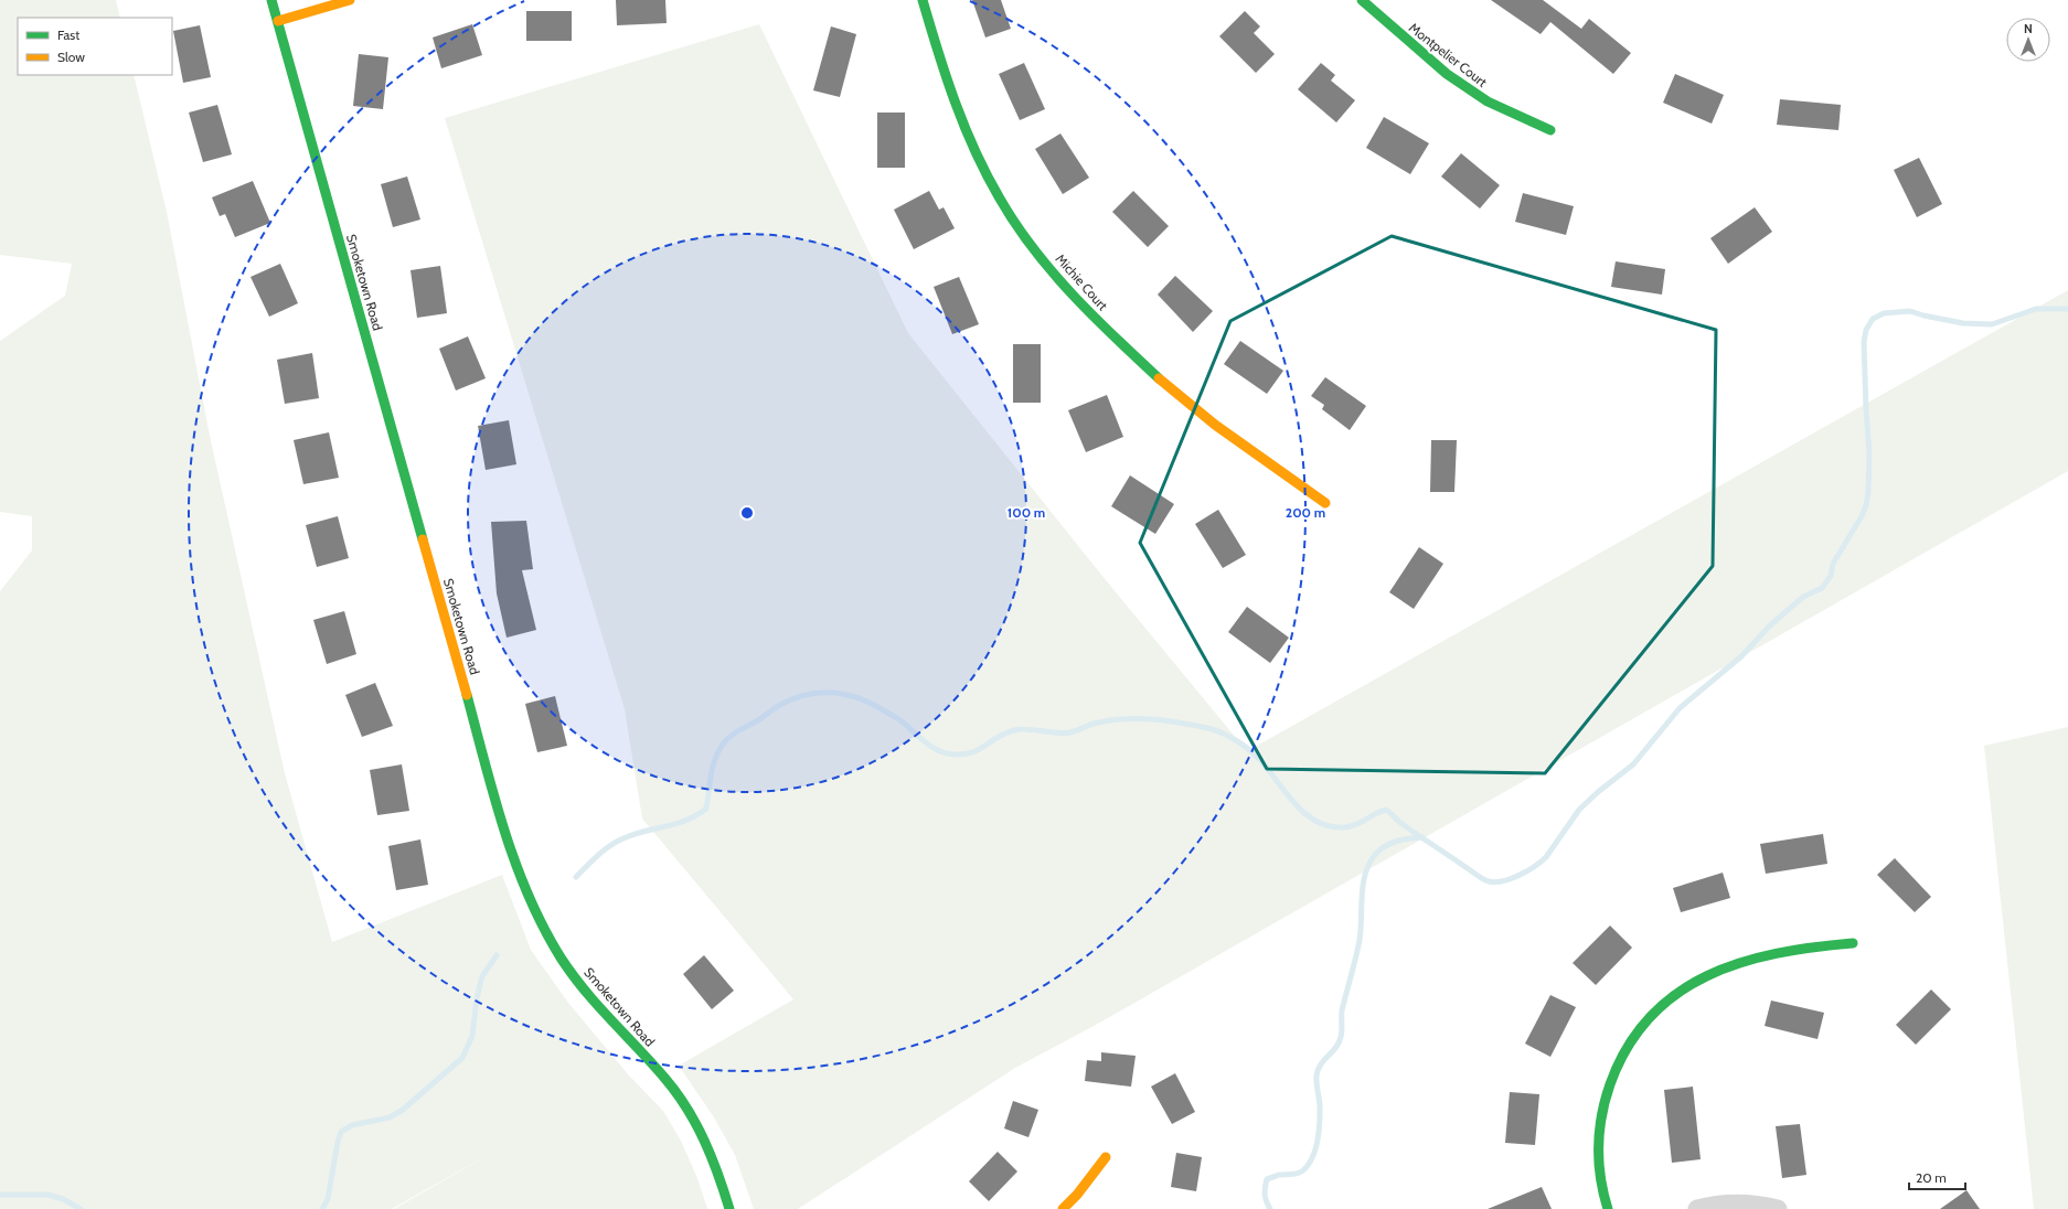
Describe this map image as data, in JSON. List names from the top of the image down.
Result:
{
  "streets": {
    "street": ["Montpelier Court", "Smoketown Road", "Michie Court"]
  },
  "legend": ["Fast", "Slow"],
  "scale_bar": "20 m",
  "north": "top",
  "rings": ["100 m", "200 m"]
}
